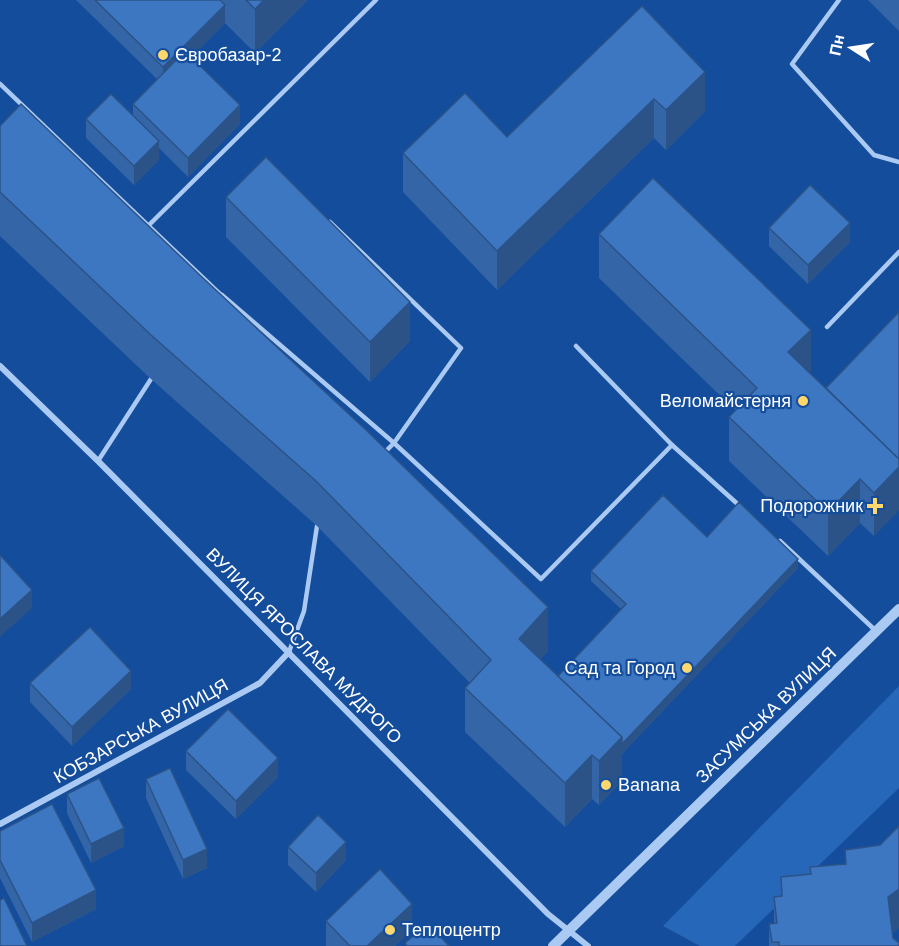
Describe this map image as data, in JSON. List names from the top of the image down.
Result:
{
  "streets": {
    "street": ["ВУЛИЦЯ ЯРОСЛАВА МУДРОГО", "ЗАСУМСЬКА ВУЛИЦЯ", "КОБЗАРСЬКА ВУЛИЦЯ"]
  },
  "crossings": [
    ["ВУЛИЦЯ ЯРОСЛАВА МУДРОГО", "ЗАСУМСЬКА ВУЛИЦЯ"],
    ["ВУЛИЦЯ ЯРОСЛАВА МУДРОГО", "КОБЗАРСЬКА ВУЛИЦЯ"]
  ],
  "places": {
    "other": [
      "Євробазар-2",
      "Веломайстерня",
      "Сад та Город",
      "Banana",
      "Теплоцентр"
    ],
    "health": ["Подорожник"]
  },
  "north": "left"
}
